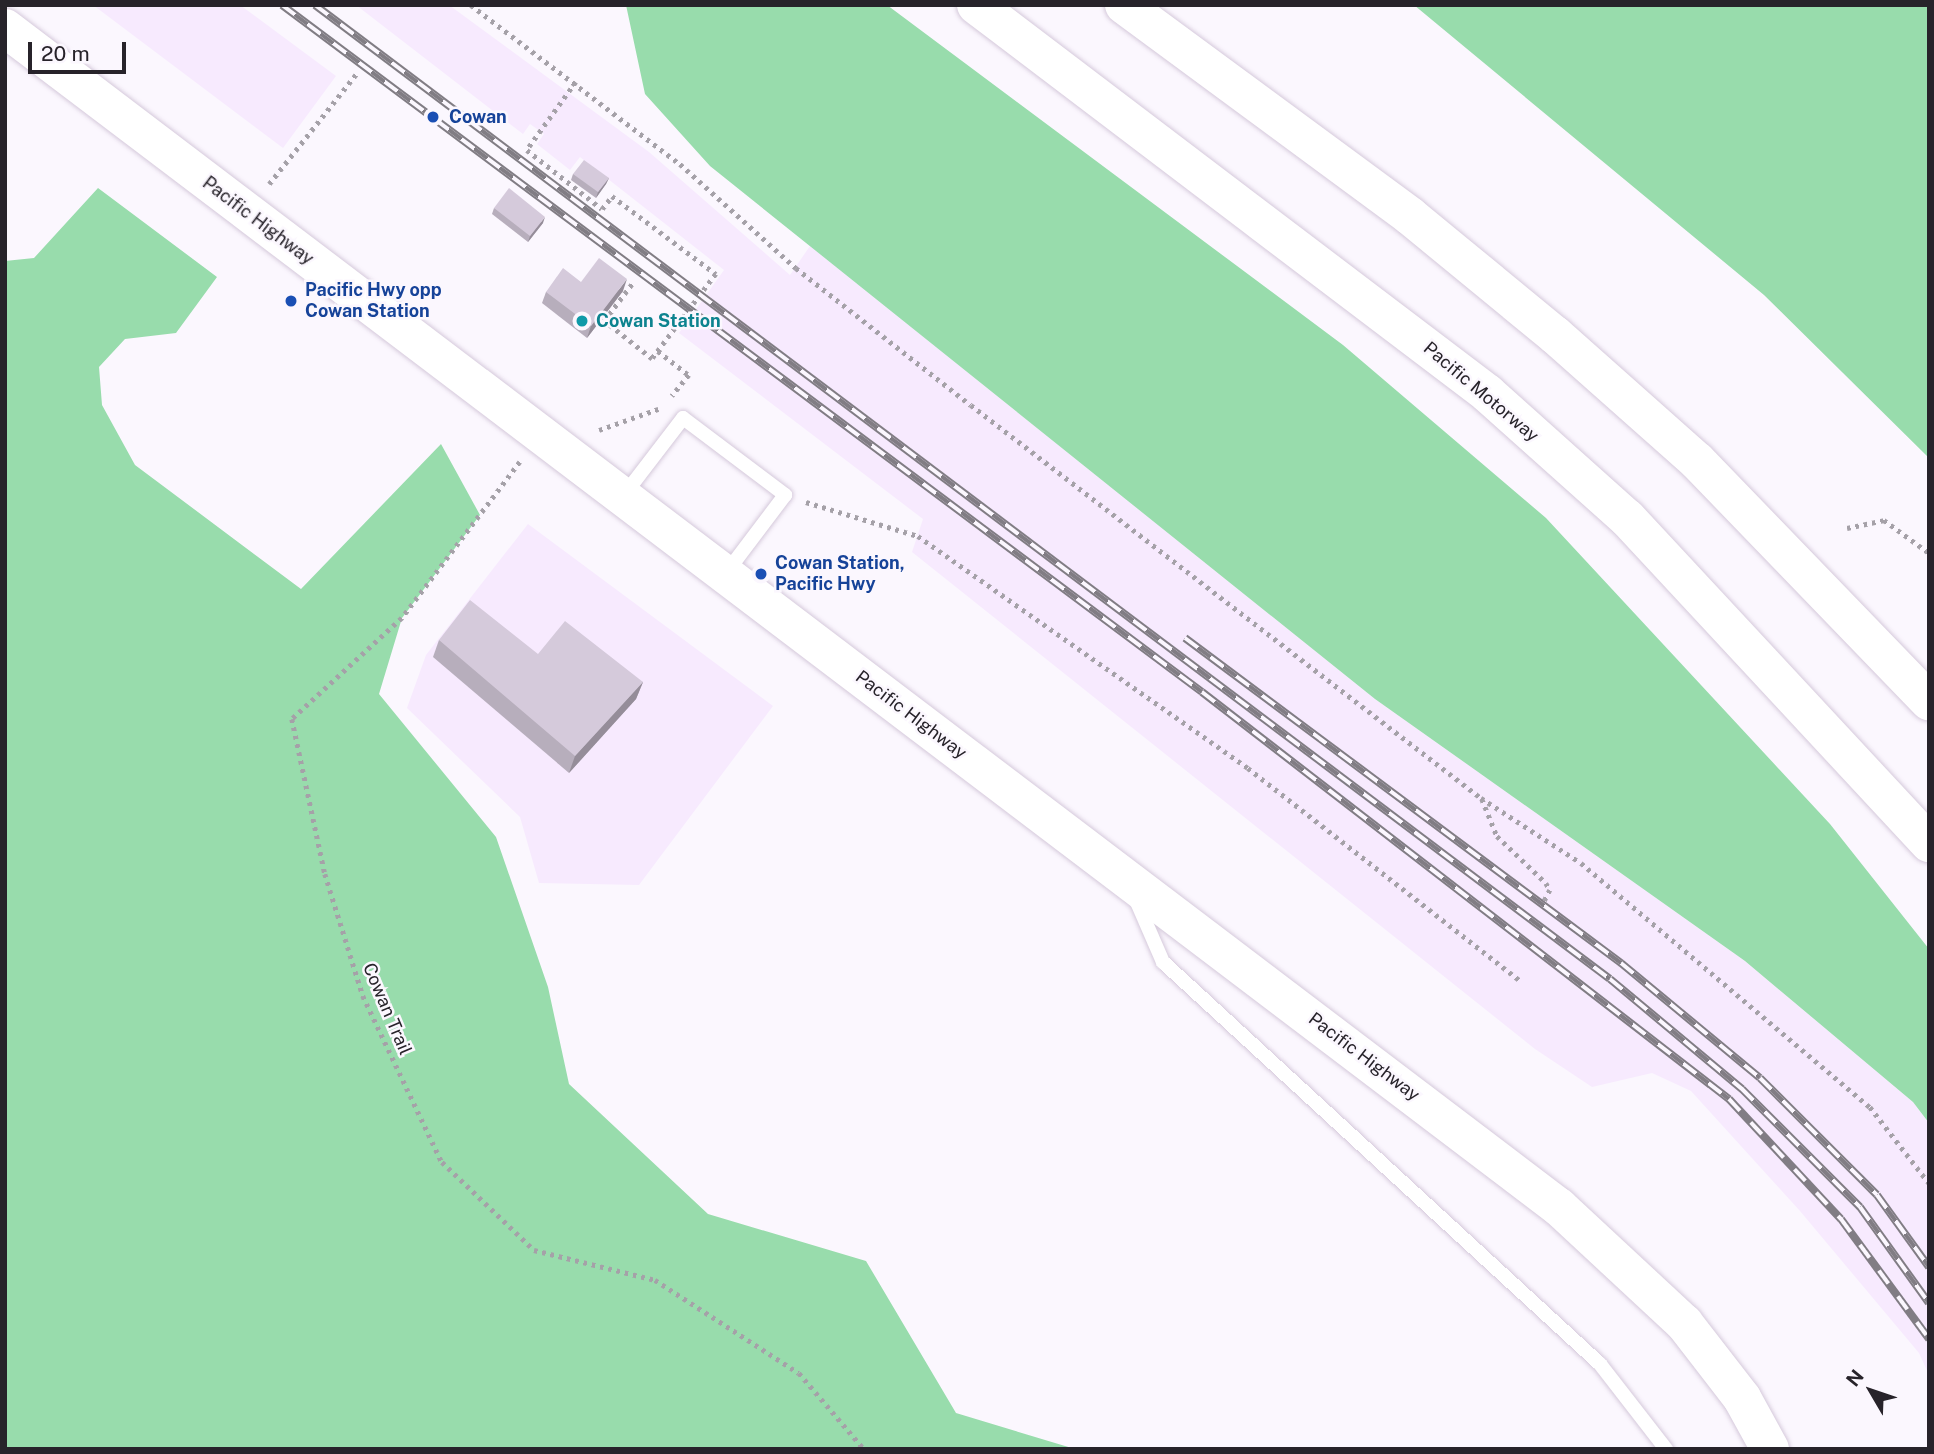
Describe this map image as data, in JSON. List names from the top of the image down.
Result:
{
  "streets": {
    "main road": ["Pacific Highway", "Pacific Motorway"],
    "path": ["Cowan Trail"]
  },
  "crossings": [
    ["Pacific Highway", "Cowan Trail"]
  ],
  "places": [
    "Cowan",
    "Pacific Hwy opp Cowan Station",
    "Cowan Station",
    "Cowan Station, Pacific Hwy"
  ],
  "scale_bar": "20 m",
  "north": "top left"
}
